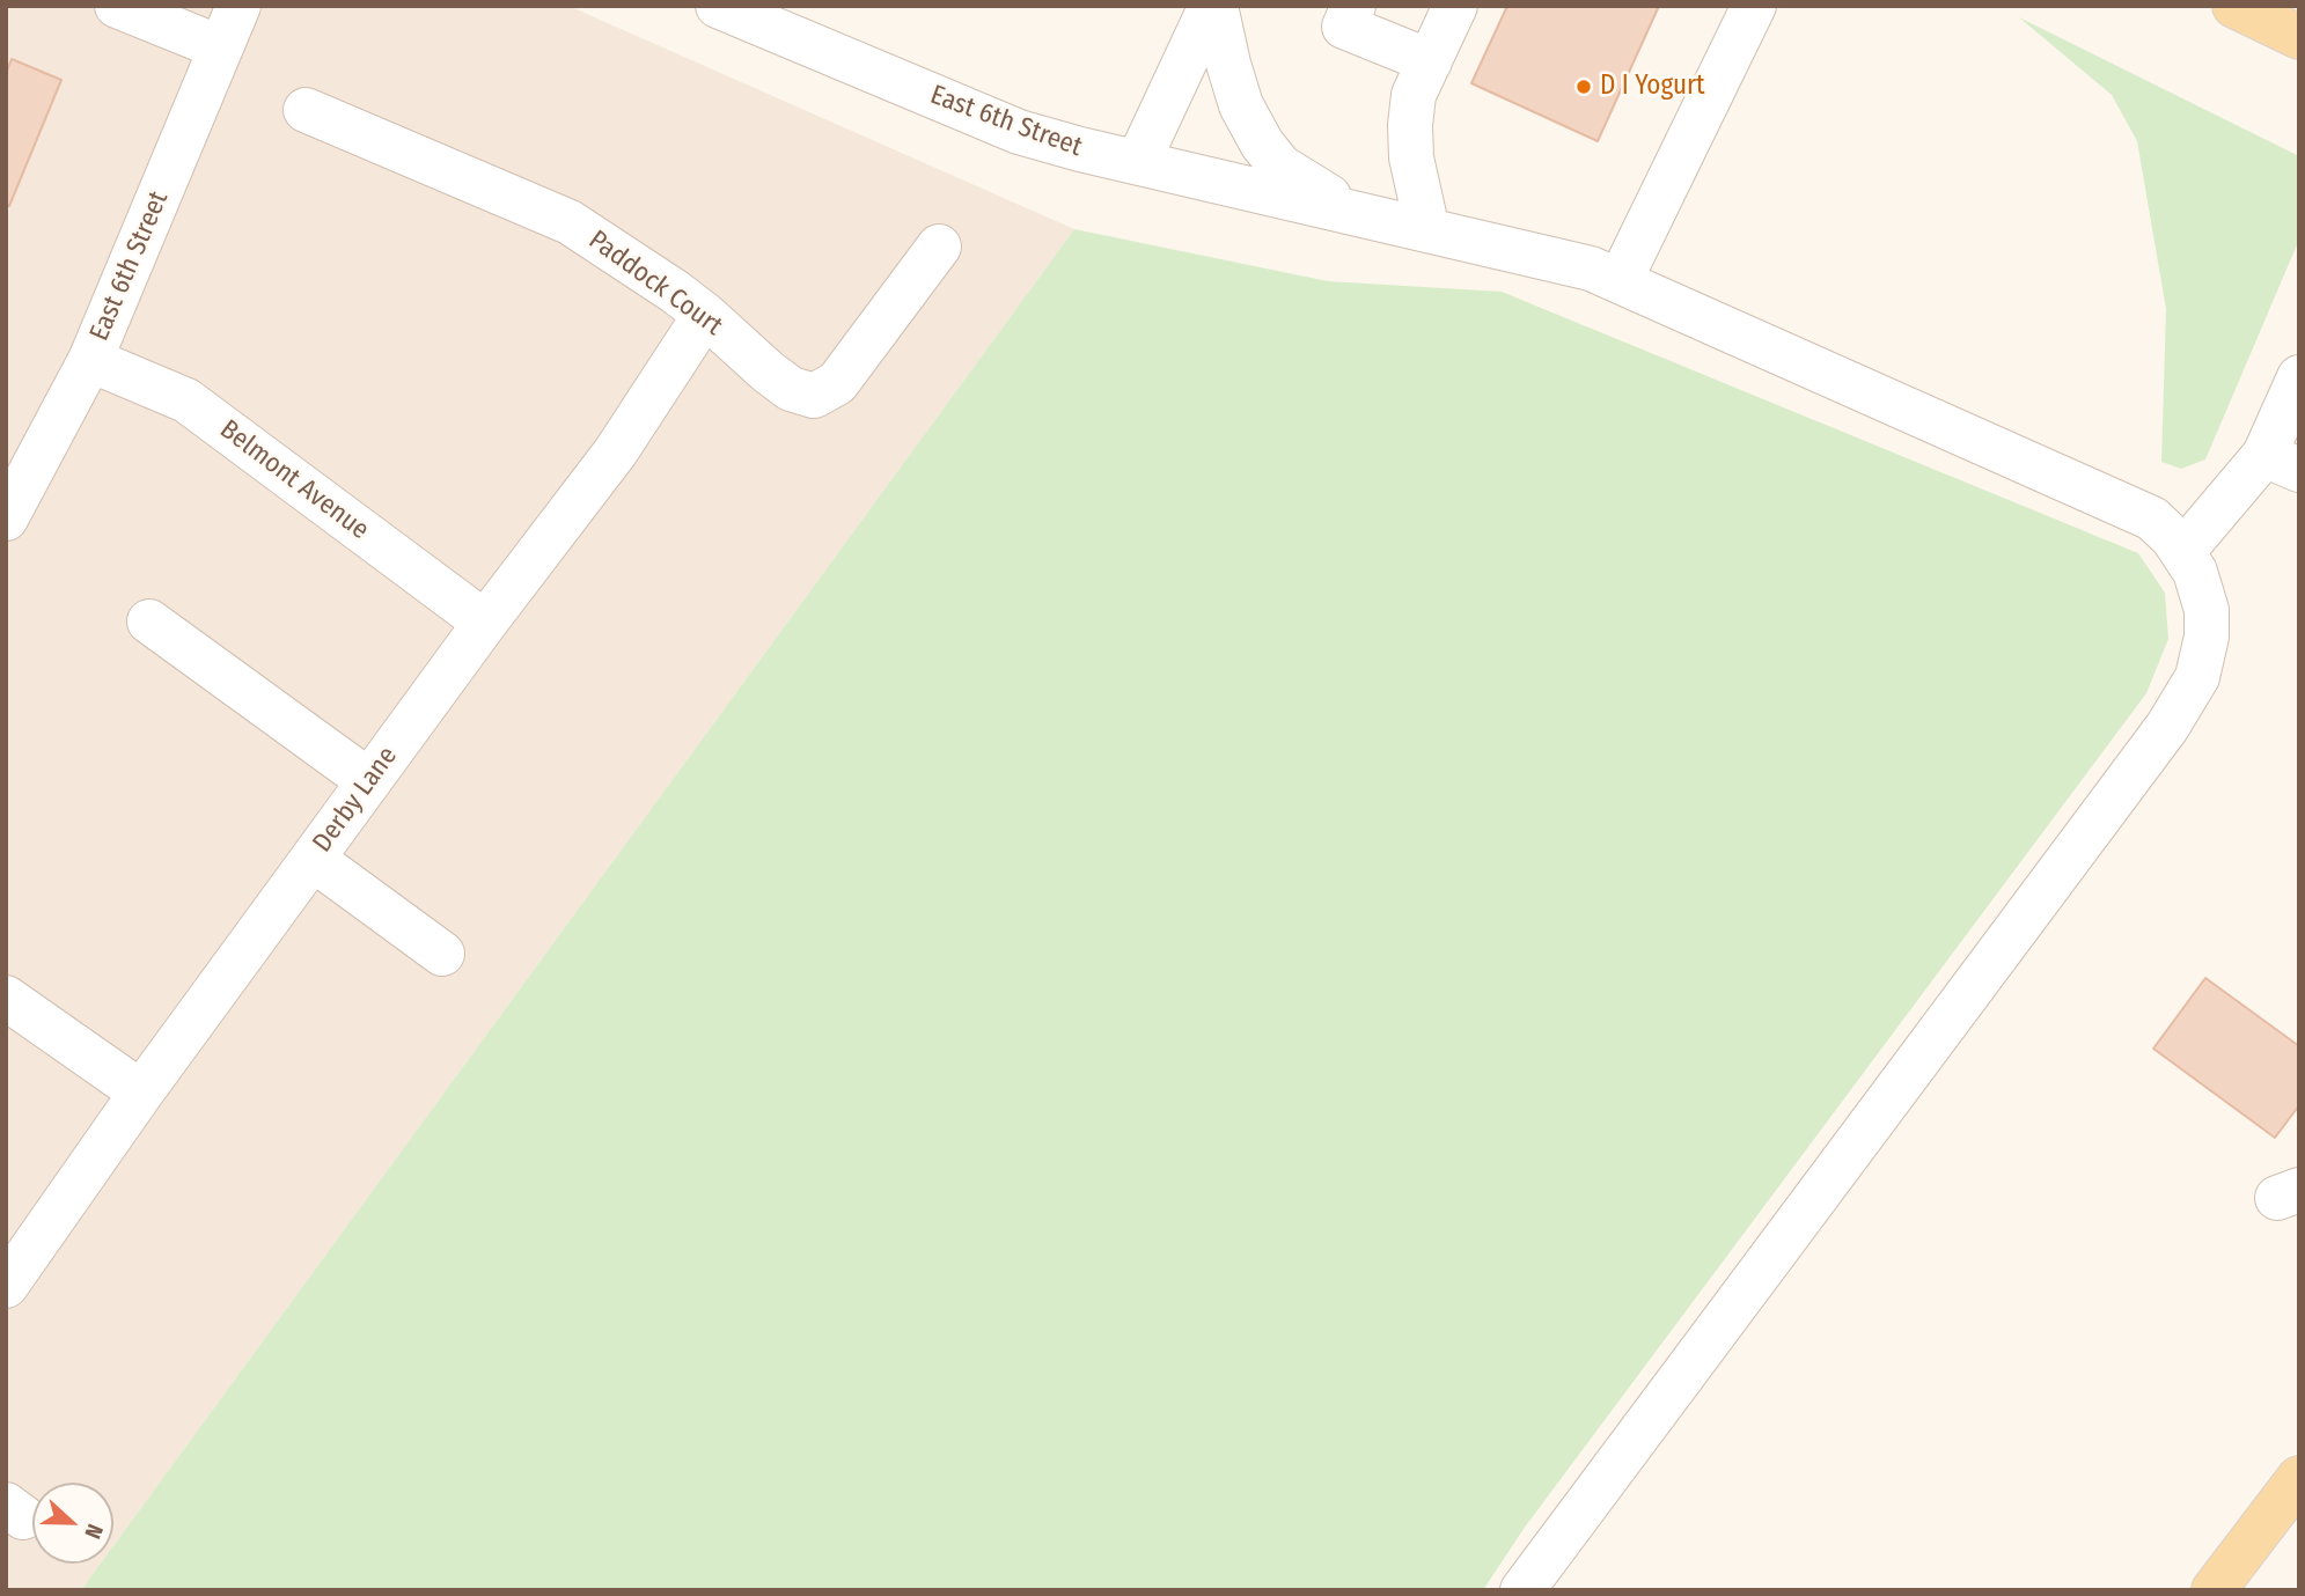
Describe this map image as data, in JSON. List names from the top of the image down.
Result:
{
  "streets": {
    "street": [
      "East 6th Street",
      "Paddock Court",
      "Belmont Avenue",
      "Derby Lane"
    ]
  },
  "crossings": [
    ["East 6th Street", "Belmont Avenue"],
    ["Paddock Court", "Derby Lane"],
    ["Belmont Avenue", "Derby Lane"]
  ],
  "places": ["D I Yogurt"],
  "north": "right"
}
